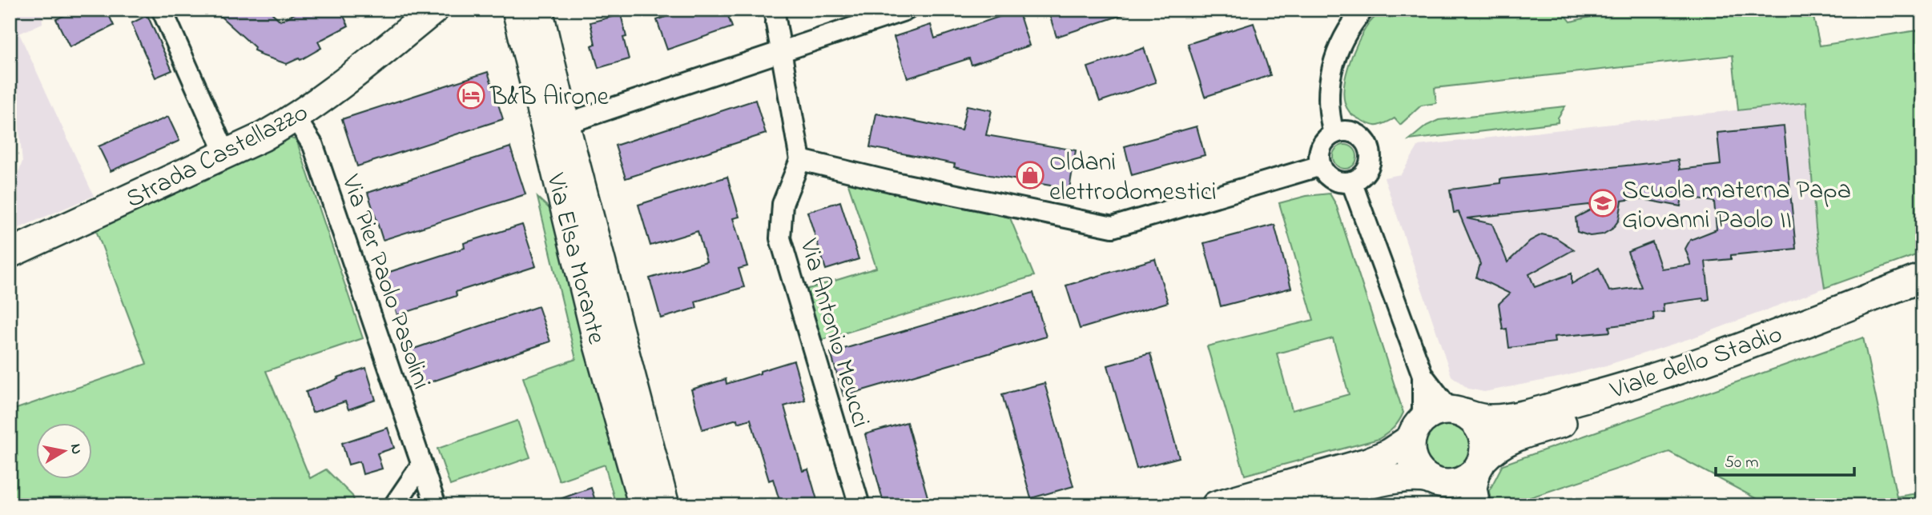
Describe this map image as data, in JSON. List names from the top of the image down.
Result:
{
  "streets": {
    "street": [
      "Strada Castellazzo",
      "Via Elsa Morante",
      "Via Pier Paolo Pasolini",
      "Via Antonio Meucci",
      "Viale dello Stadio"
    ]
  },
  "crossings": [
    ["Strada Castellazzo", "Via Pier Paolo Pasolini"]
  ],
  "places": {
    "hotel": ["B&B Airone"],
    "shop": ["Oldani elettrodomestici"],
    "school or university": ["Scuola materna Papa Giovanni Paolo II"]
  },
  "scale_bar": "50 m",
  "north": "right"
}
